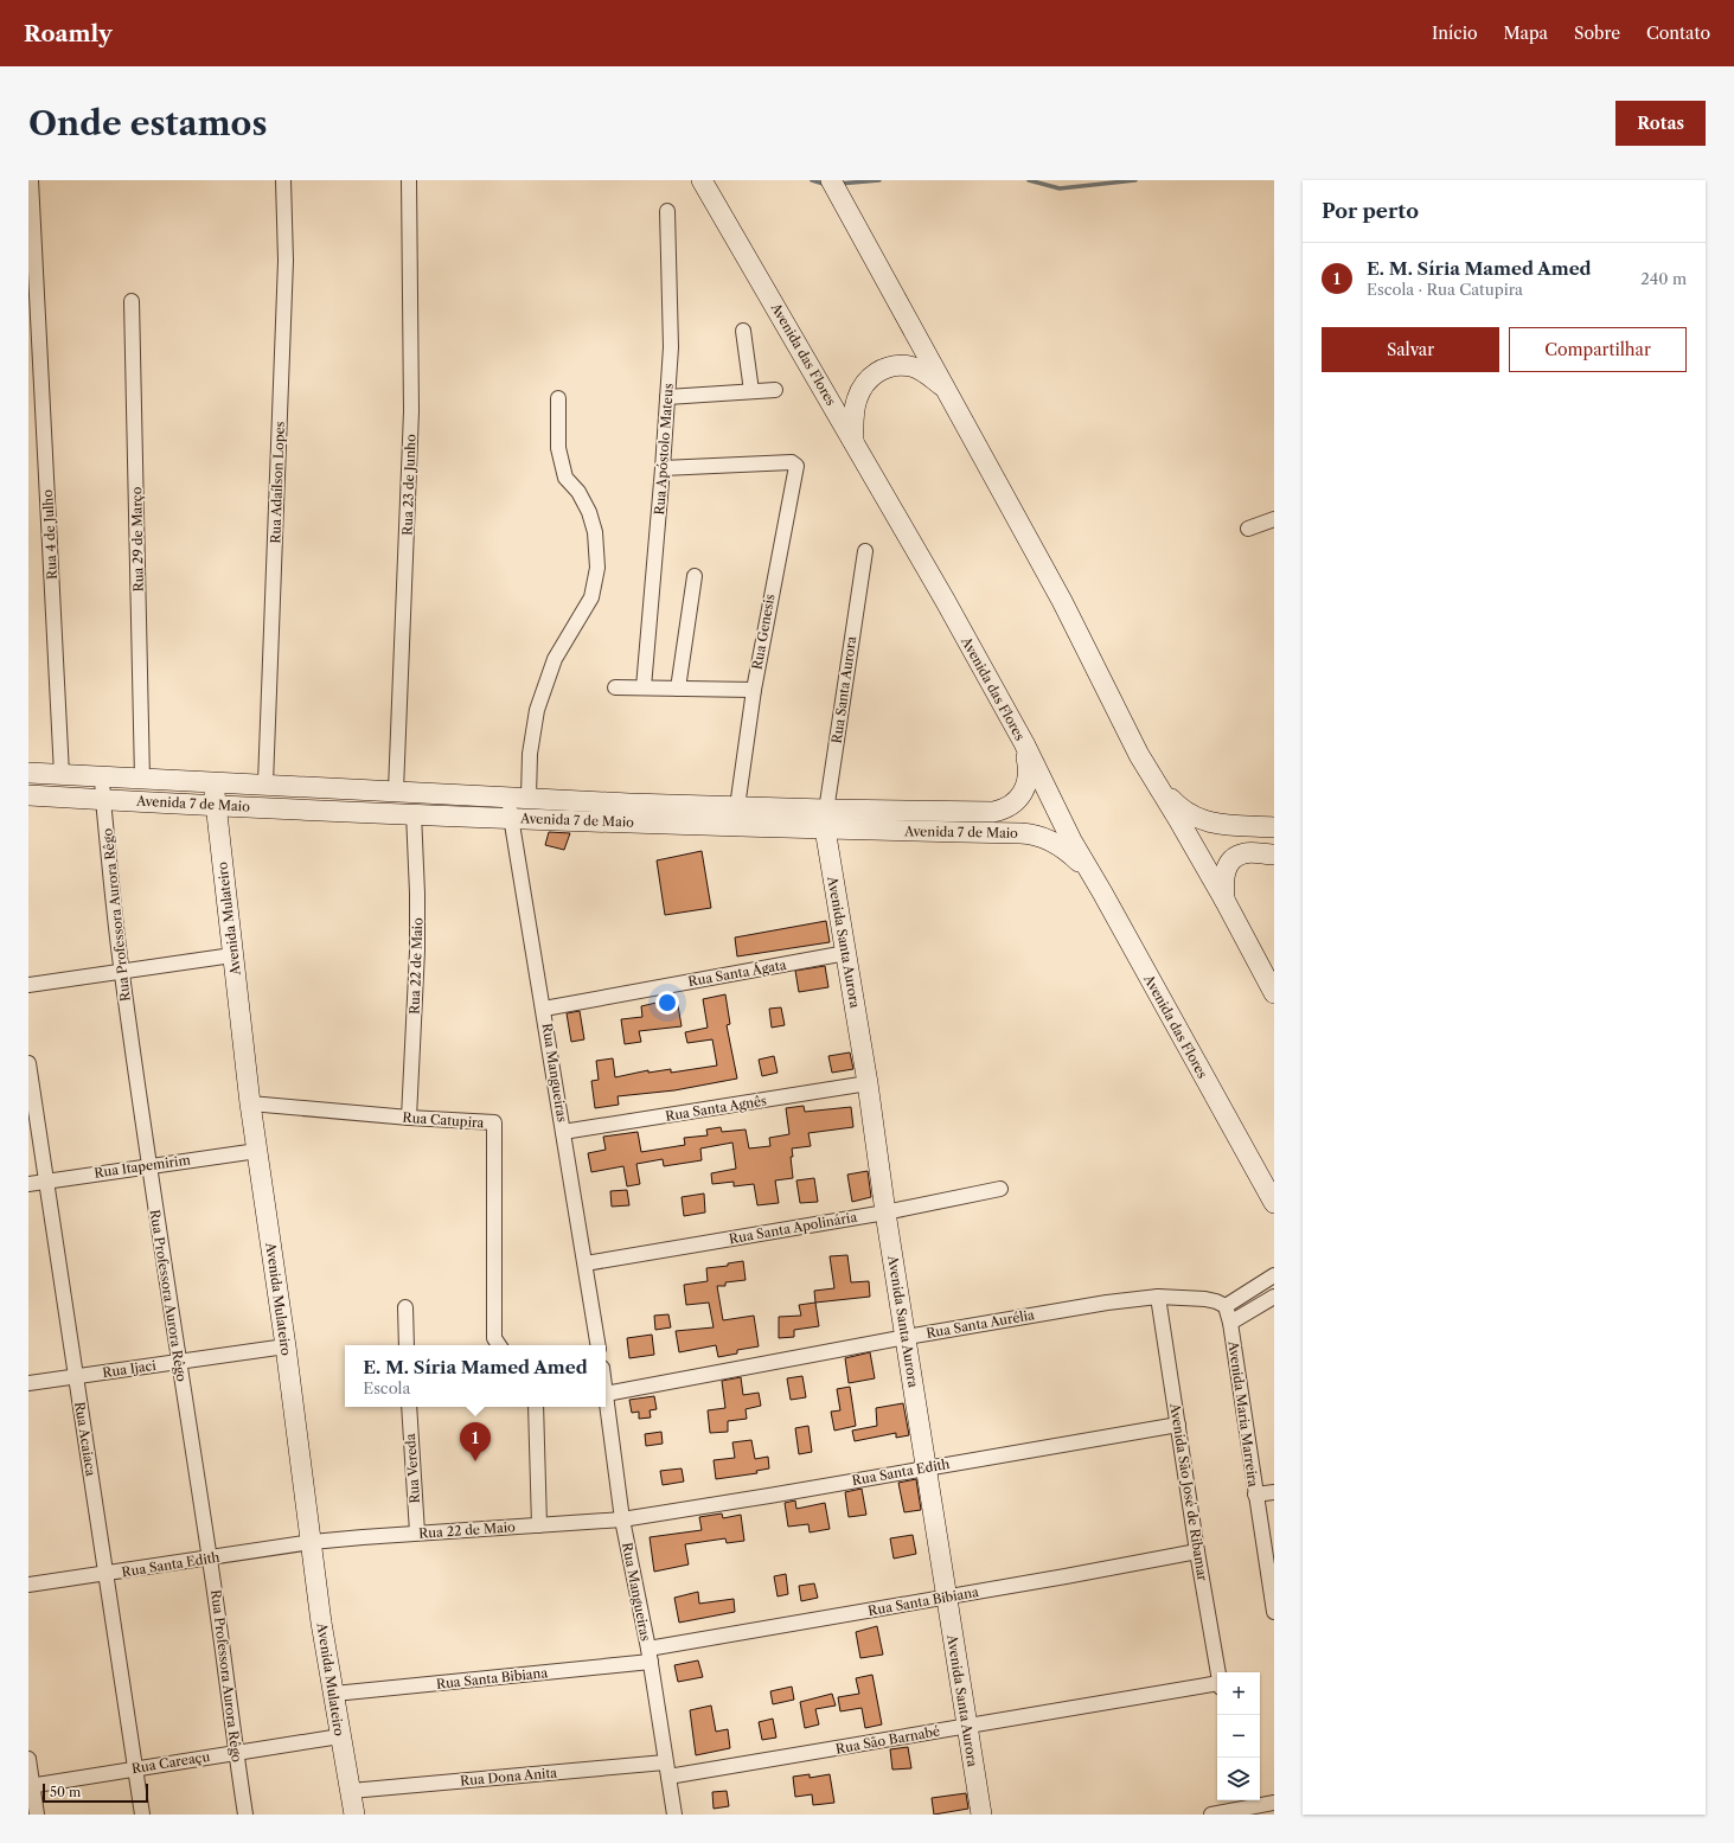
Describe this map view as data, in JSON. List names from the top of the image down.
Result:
{
  "streets": {
    "main road": [
      "Avenida das Flores",
      "Avenida 7 de Maio",
      "Avenida Mulateiro",
      "Avenida Santa Aurora"
    ],
    "street": [
      "Rua Apóstolo Mateus",
      "Rua Adaílson Lopes",
      "Rua 23 de Junho",
      "Rua 4 de Julho",
      "Rua 29 de Março",
      "Rua Genesis",
      "Rua Santa Aurora",
      "Rua Professora Aurora Rêgo",
      "Rua 22 de Maio",
      "Rua Santa Ágata",
      "Rua Mangueiras",
      "Rua Santa Agnês",
      "Rua Catupira",
      "Rua Itapemirim",
      "Rua Santa Apolinária",
      "Rua Santa Aurélia",
      "Rua Ijaci",
      "Avenida Maria Marreira",
      "Rua Acaiaca",
      "Rua Vereda",
      "Rua Santa Edith",
      "Avenida São José de Ribamar",
      "Rua Santa Bibiana",
      "Rua São Barnabé",
      "Rua Careaçu",
      "Rua Dona Anita"
    ]
  },
  "crossings": [
    ["Avenida das Flores", "Avenida 7 de Maio"],
    ["Rua Apóstolo Mateus", "Rua Genesis"],
    ["Rua Adaílson Lopes", "Avenida 7 de Maio"],
    ["Rua 23 de Junho", "Avenida 7 de Maio"],
    ["Rua 4 de Julho", "Avenida 7 de Maio"],
    ["Rua 29 de Março", "Avenida 7 de Maio"],
    ["Rua Genesis", "Avenida 7 de Maio"],
    ["Rua Santa Aurora", "Avenida 7 de Maio"],
    ["Rua Santa Aurora", "Avenida Santa Aurora"],
    ["Avenida 7 de Maio", "Rua Professora Aurora Rêgo"],
    ["Avenida 7 de Maio", "Avenida Mulateiro"],
    ["Avenida 7 de Maio", "Avenida Santa Aurora"],
    ["Avenida 7 de Maio", "Rua 22 de Maio"],
    ["Avenida 7 de Maio", "Rua Mangueiras"],
    ["Rua Professora Aurora Rêgo", "Rua Itapemirim"],
    ["Rua Professora Aurora Rêgo", "Rua Ijaci"],
    ["Rua Professora Aurora Rêgo", "Rua Santa Edith"],
    ["Rua Professora Aurora Rêgo", "Rua Careaçu"],
    ["Avenida Mulateiro", "Rua 22 de Maio"],
    ["Avenida Mulateiro", "Rua Catupira"],
    ["Avenida Mulateiro", "Rua Itapemirim"],
    ["Avenida Mulateiro", "Rua Ijaci"],
    ["Avenida Mulateiro", "Rua Santa Edith"],
    ["Avenida Mulateiro", "Rua Santa Bibiana"],
    ["Avenida Mulateiro", "Rua Careaçu"],
    ["Avenida Mulateiro", "Rua Dona Anita"],
    ["Avenida Santa Aurora", "Rua Santa Ágata"],
    ["Avenida Santa Aurora", "Rua Santa Agnês"],
    ["Avenida Santa Aurora", "Rua Santa Apolinária"],
    ["Avenida Santa Aurora", "Rua Santa Aurélia"],
    ["Avenida Santa Aurora", "Rua Santa Edith"],
    ["Avenida Santa Aurora", "Rua Santa Bibiana"],
    ["Avenida Santa Aurora", "Rua São Barnabé"],
    ["Rua 22 de Maio", "Rua Mangueiras"],
    ["Rua 22 de Maio", "Rua Catupira"],
    ["Rua 22 de Maio", "Rua Vereda"],
    ["Rua 22 de Maio", "Rua Santa Edith"],
    ["Rua Santa Ágata", "Rua Mangueiras"],
    ["Rua Mangueiras", "Rua Santa Agnês"],
    ["Rua Mangueiras", "Rua Santa Apolinária"],
    ["Rua Mangueiras", "Rua Santa Aurélia"],
    ["Rua Mangueiras", "Rua Santa Edith"],
    ["Rua Mangueiras", "Rua Santa Bibiana"],
    ["Rua Mangueiras", "Rua São Barnabé"],
    ["Rua Mangueiras", "Rua Dona Anita"],
    ["Rua Itapemirim", "Rua Acaiaca"],
    ["Rua Santa Aurélia", "Avenida São José de Ribamar"],
    ["Rua Ijaci", "Rua Acaiaca"],
    ["Rua Acaiaca", "Rua Santa Edith"],
    ["Rua Acaiaca", "Rua Careaçu"],
    ["Rua Santa Edith", "Avenida São José de Ribamar"],
    ["Avenida São José de Ribamar", "Rua Santa Bibiana"]
  ],
  "scale_bar": "50 m",
  "page": {
    "header": "Roamly",
    "nav": [
      "Início",
      "Mapa",
      "Sobre",
      "Contato"
    ],
    "buttons": [
      "Rotas",
      ["Salvar", "Compartilhar"]
    ],
    "title": "Onde estamos",
    "heading": "Por perto",
    "list": [
      {
        "mark": "1",
        "name": "E. M. Síria Mamed Amed",
        "note": "Escola · Rua Catupira",
        "value": "240 m"
      }
    ],
    "popup": ["E. M. Síria Mamed Amed", "Escola"],
    "pins": "1",
    "map_buttons": ["+", "−"],
    "scale": "50 m"
  }
}
